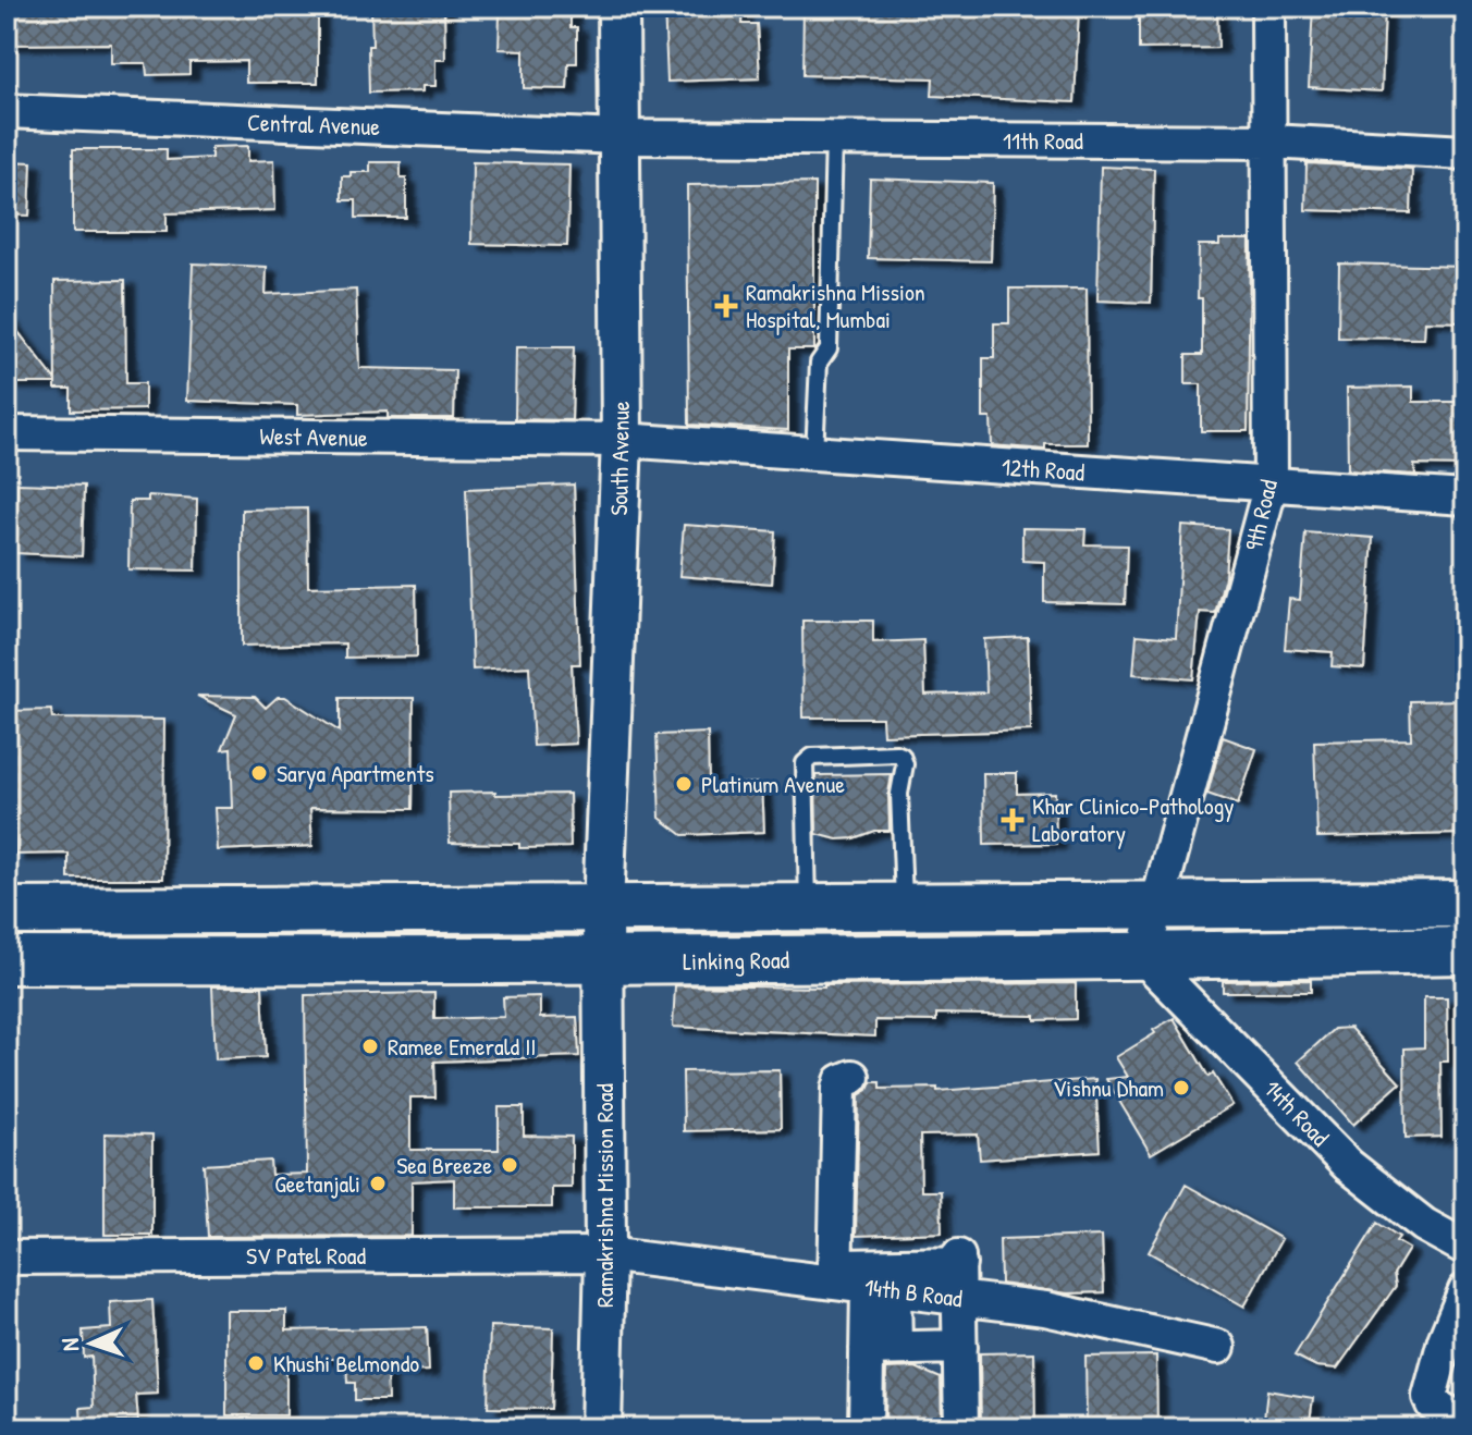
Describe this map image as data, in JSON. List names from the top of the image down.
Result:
{
  "streets": {
    "main road": ["Linking Road"],
    "street": [
      "Central Avenue",
      "11th Road",
      "West Avenue",
      "South Avenue",
      "12th Road",
      "9th Road",
      "14th Road",
      "Ramakrishna Mission Road",
      "SV Patel Road",
      "14th B Road"
    ]
  },
  "crossings": [
    ["Central Avenue", "11th Road"],
    ["Central Avenue", "South Avenue"],
    ["11th Road", "South Avenue"],
    ["11th Road", "9th Road"],
    ["West Avenue", "South Avenue"],
    ["West Avenue", "12th Road"],
    ["South Avenue", "12th Road"],
    ["South Avenue", "Linking Road"],
    ["South Avenue", "Ramakrishna Mission Road"],
    ["12th Road", "9th Road"],
    ["9th Road", "Linking Road"],
    ["9th Road", "14th Road"],
    ["Linking Road", "14th Road"],
    ["Linking Road", "Ramakrishna Mission Road"],
    ["Ramakrishna Mission Road", "SV Patel Road"],
    ["Ramakrishna Mission Road", "14th B Road"],
    ["SV Patel Road", "14th B Road"]
  ],
  "places": {
    "health": ["Ramakrishna Mission Hospital, Mumbai", "Khar Clinico-Pathology Laboratory"],
    "other": [
      "Sarya Apartments",
      "Platinum Avenue",
      "Ramee Emerald II",
      "Vishnu Dham",
      "Sea Breeze",
      "Geetanjali",
      "Khushi Belmondo"
    ]
  },
  "north": "left"
}
